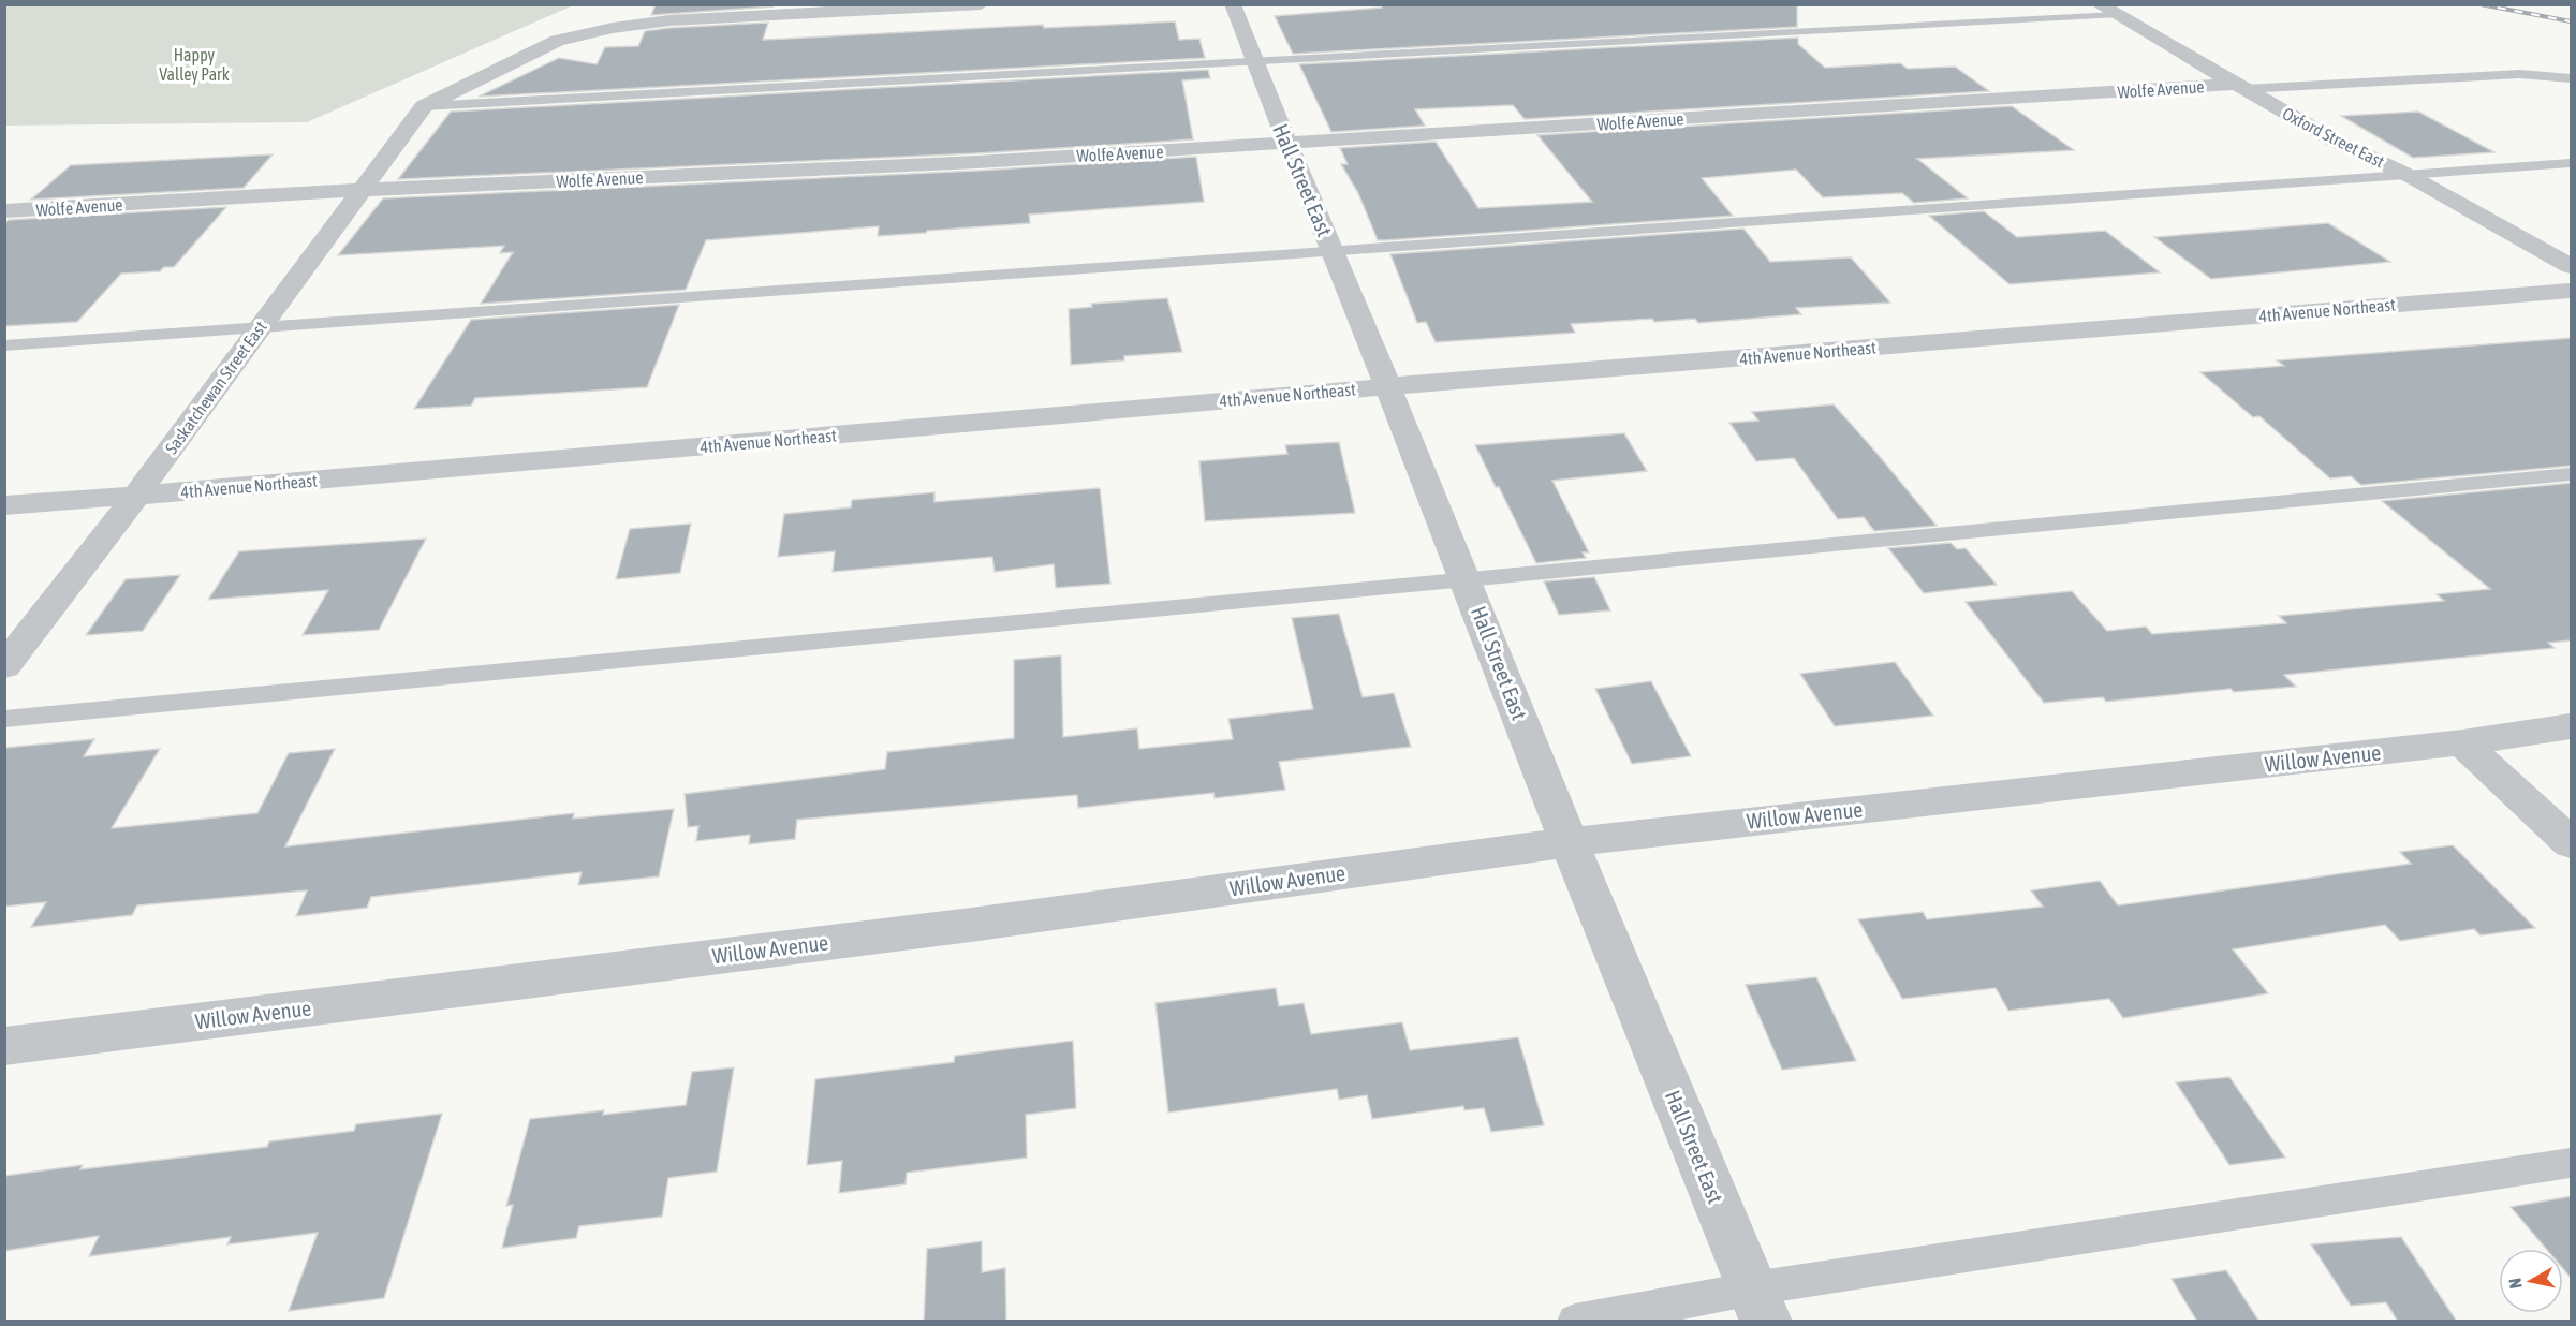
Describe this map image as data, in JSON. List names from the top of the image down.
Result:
{
  "streets": {
    "street": [
      "Wolfe Avenue",
      "Oxford Street East",
      "Hall Street East",
      "4th Avenue Northeast",
      "Saskatchewan Street East",
      "Willow Avenue"
    ]
  },
  "crossings": [
    ["Wolfe Avenue", "Oxford Street East"],
    ["Wolfe Avenue", "Hall Street East"],
    ["Wolfe Avenue", "Saskatchewan Street East"],
    ["Hall Street East", "4th Avenue Northeast"],
    ["Hall Street East", "Willow Avenue"],
    ["4th Avenue Northeast", "Saskatchewan Street East"]
  ],
  "parks": ["Happy Valley Park"],
  "north": "left"
}
